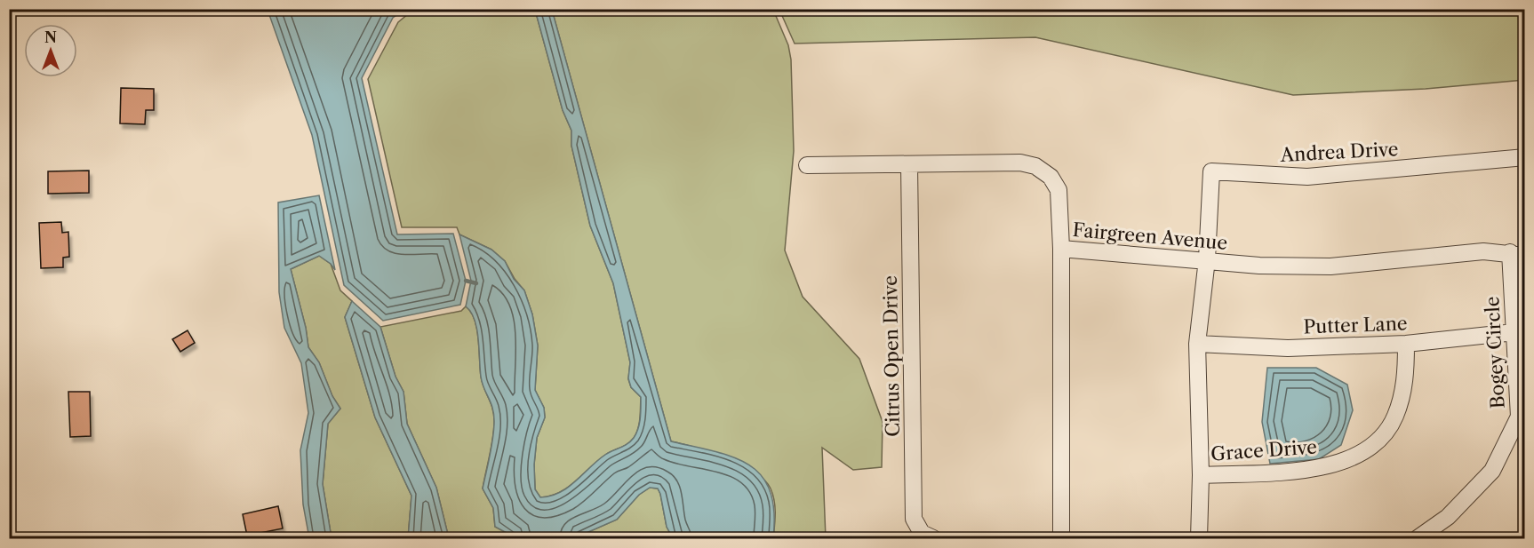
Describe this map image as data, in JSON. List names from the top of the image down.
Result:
{
  "streets": {
    "street": [
      "Andrea Drive",
      "Fairgreen Avenue",
      "Putter Lane",
      "Bogey Circle",
      "Citrus Open Drive",
      "Grace Drive"
    ]
  },
  "crossings": [
    ["Andrea Drive", "Fairgreen Avenue"],
    ["Fairgreen Avenue", "Bogey Circle"],
    ["Putter Lane", "Bogey Circle"],
    ["Putter Lane", "Grace Drive"]
  ],
  "north": "top"
}
